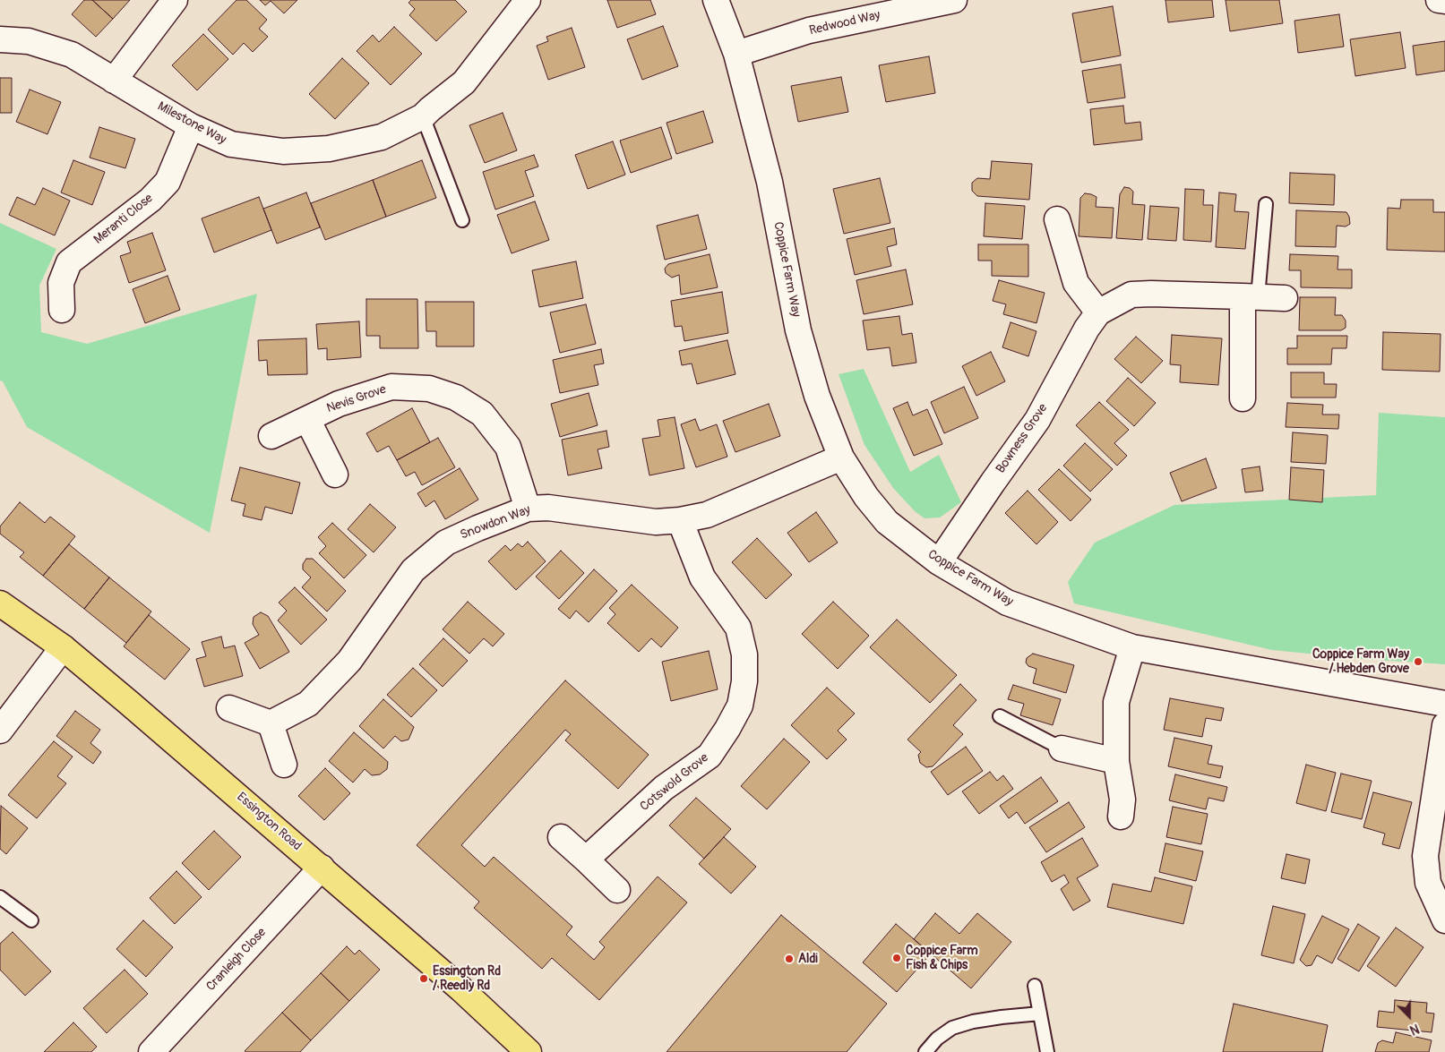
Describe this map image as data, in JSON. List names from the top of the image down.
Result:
{
  "streets": {
    "main road": ["Essington Road"],
    "street": [
      "Redwood Way",
      "Milestone Way",
      "Meranti Close",
      "Coppice Farm Way",
      "Nevis Grove",
      "Bowness Grove",
      "Snowdon Way",
      "Cotswold Grove",
      "Cranleigh Close"
    ]
  },
  "crossings": [
    ["Redwood Way", "Coppice Farm Way"],
    ["Milestone Way", "Meranti Close"],
    ["Coppice Farm Way", "Bowness Grove"],
    ["Coppice Farm Way", "Snowdon Way"],
    ["Nevis Grove", "Snowdon Way"],
    ["Snowdon Way", "Cotswold Grove"],
    ["Essington Road", "Cranleigh Close"]
  ],
  "places": [
    "Coppice Farm Way / Hebden Grove",
    "Coppice Farm Fish & Chips",
    "Aldi",
    "Essington Rd / Reedly Rd"
  ],
  "north": "bottom"
}
